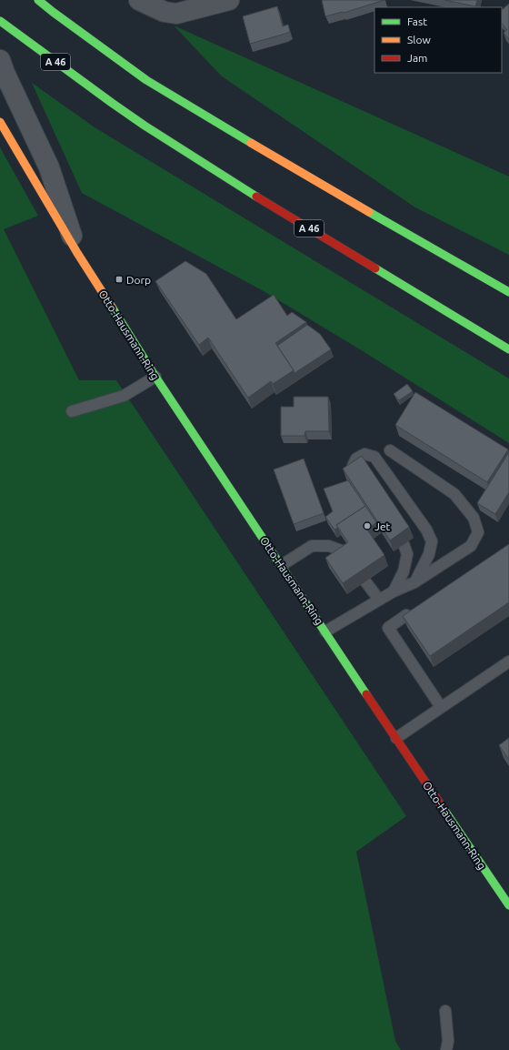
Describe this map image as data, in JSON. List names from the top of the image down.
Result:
{
  "streets": {
    "main road": ["A 46", "Otto-Hausmann-Ring"]
  },
  "places": {
    "transit": ["Dorp"],
    "other": ["Jet"]
  },
  "legend": ["Fast", "Slow", "Jam"]
}
